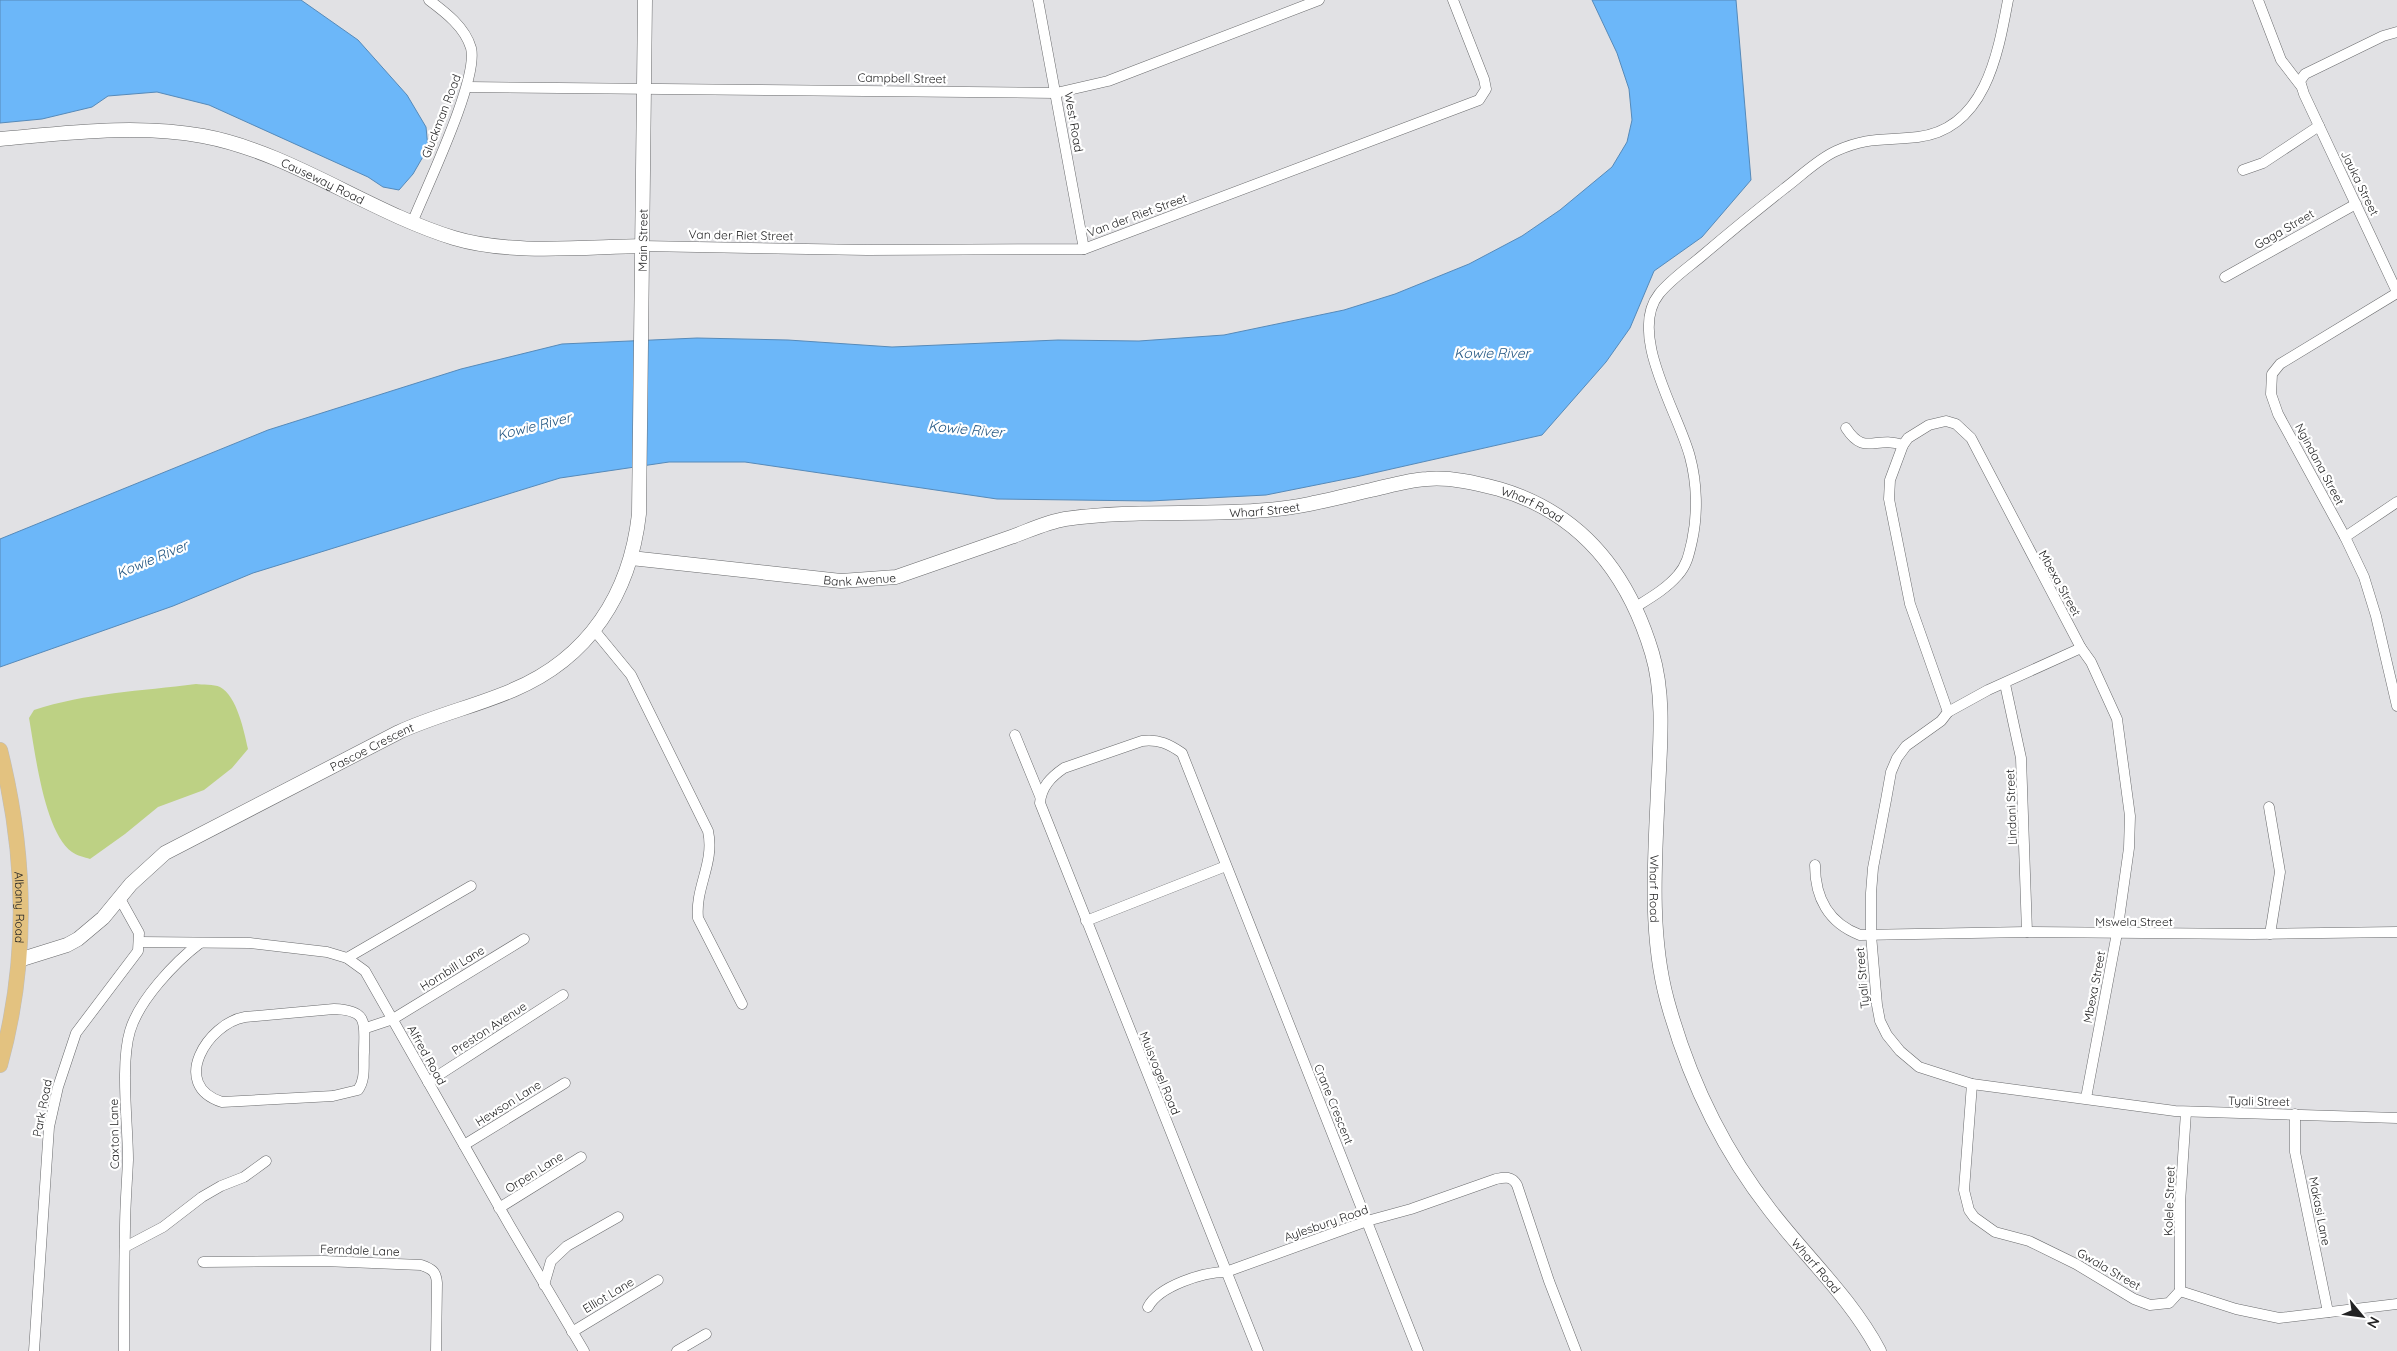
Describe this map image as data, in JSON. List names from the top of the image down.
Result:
{
  "streets": {
    "main road": ["Albany Road"],
    "street": [
      "Campbell Street",
      "Gluckman Road",
      "West Road",
      "Causeway Road",
      "Jauka Street",
      "Van der Riet Street",
      "Gaga Street",
      "Main Street",
      "Ngindana Street",
      "Wharf Road",
      "Wharf Street",
      "Bank Avenue",
      "Mbexa Street",
      "Pascoe Crescent",
      "Lindani Street",
      "Mswela Street",
      "Hornbill Lane",
      "Tyali Street",
      "Preston Avenue",
      "Alfred Road",
      "Muisvogel Road",
      "Hewson Lane",
      "Crane Crescent",
      "Park Road",
      "Caxton Lane",
      "Orpen Lane",
      "Kolele Street",
      "Makasi Lane",
      "Aylesbury Road",
      "Ferndale Lane",
      "Gwala Street",
      "Elliot Lane"
    ]
  },
  "crossings": [
    ["Campbell Street", "Gluckman Road"],
    ["Campbell Street", "West Road"],
    ["Campbell Street", "Main Street"],
    ["Gluckman Road", "Causeway Road"],
    ["West Road", "Van der Riet Street"],
    ["Causeway Road", "Van der Riet Street"],
    ["Causeway Road", "Main Street"],
    ["Jauka Street", "Gaga Street"],
    ["Jauka Street", "Ngindana Street"],
    ["Van der Riet Street", "Main Street"],
    ["Main Street", "Pascoe Crescent"],
    ["Wharf Road", "Wharf Street"],
    ["Wharf Street", "Bank Avenue"],
    ["Bank Avenue", "Pascoe Crescent"],
    ["Mbexa Street", "Mswela Street"],
    ["Mbexa Street", "Tyali Street"],
    ["Pascoe Crescent", "Albany Road"],
    ["Lindani Street", "Mswela Street"],
    ["Lindani Street", "Tyali Street"],
    ["Mswela Street", "Tyali Street"],
    ["Hornbill Lane", "Alfred Road"],
    ["Tyali Street", "Kolele Street"],
    ["Tyali Street", "Makasi Lane"],
    ["Tyali Street", "Gwala Street"],
    ["Preston Avenue", "Alfred Road"],
    ["Alfred Road", "Hewson Lane"],
    ["Alfred Road", "Park Road"],
    ["Alfred Road", "Caxton Lane"],
    ["Alfred Road", "Orpen Lane"],
    ["Alfred Road", "Elliot Lane"],
    ["Muisvogel Road", "Crane Crescent"],
    ["Muisvogel Road", "Aylesbury Road"],
    ["Crane Crescent", "Aylesbury Road"],
    ["Kolele Street", "Gwala Street"]
  ],
  "water": ["Kowie River"],
  "north": "bottom right"
}
